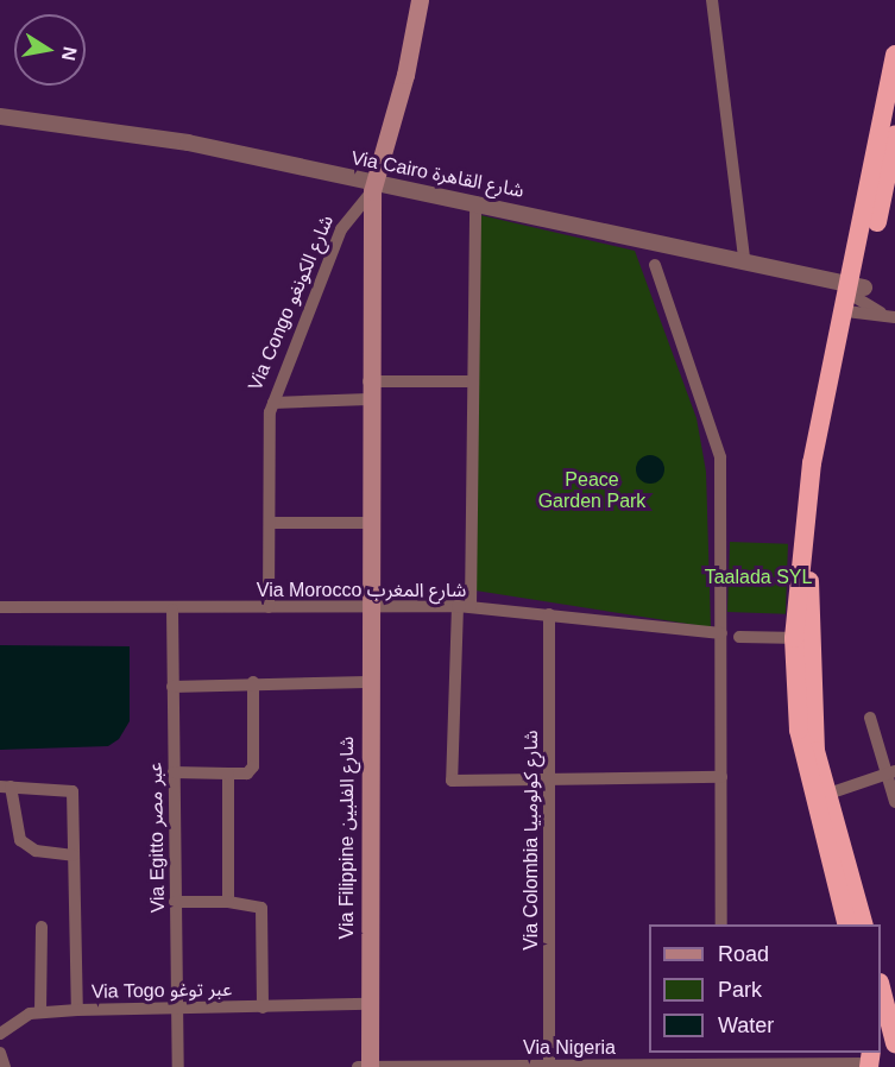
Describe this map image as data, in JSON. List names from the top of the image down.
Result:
{
  "streets": {
    "main road": ["Via Filippine شارع الفلبين"],
    "street": [
      "Via Cairo شارع القاهرة",
      "Via Congo شارع الكونغو",
      "Via Morocco شارع المغرب",
      "Via Egitto عبر مصر",
      "Via Colombia شارع كولومبيا",
      "Via Togo عبر توغو",
      "Via Nigeria"
    ]
  },
  "crossings": [
    ["Via Cairo شارع القاهرة", "Via Congo شارع الكونغو"],
    ["Via Congo شارع الكونغو", "Via Morocco شارع المغرب"],
    ["Via Morocco شارع المغرب", "Via Egitto عبر مصر"],
    ["Via Morocco شارع المغرب", "Via Filippine شارع الفلبين"],
    ["Via Morocco شارع المغرب", "Via Colombia شارع كولومبيا"],
    ["Via Egitto عبر مصر", "Via Togo عبر توغو"],
    ["Via Filippine شارع الفلبين", "Via Togo عبر توغو"],
    ["Via Filippine شارع الفلبين", "Via Nigeria"],
    ["Via Colombia شارع كولومبيا", "Via Nigeria"]
  ],
  "parks": ["Peace Garden Park", "Taalada SYL"],
  "legend": ["Road", "Park", "Water"],
  "north": "right"
}
